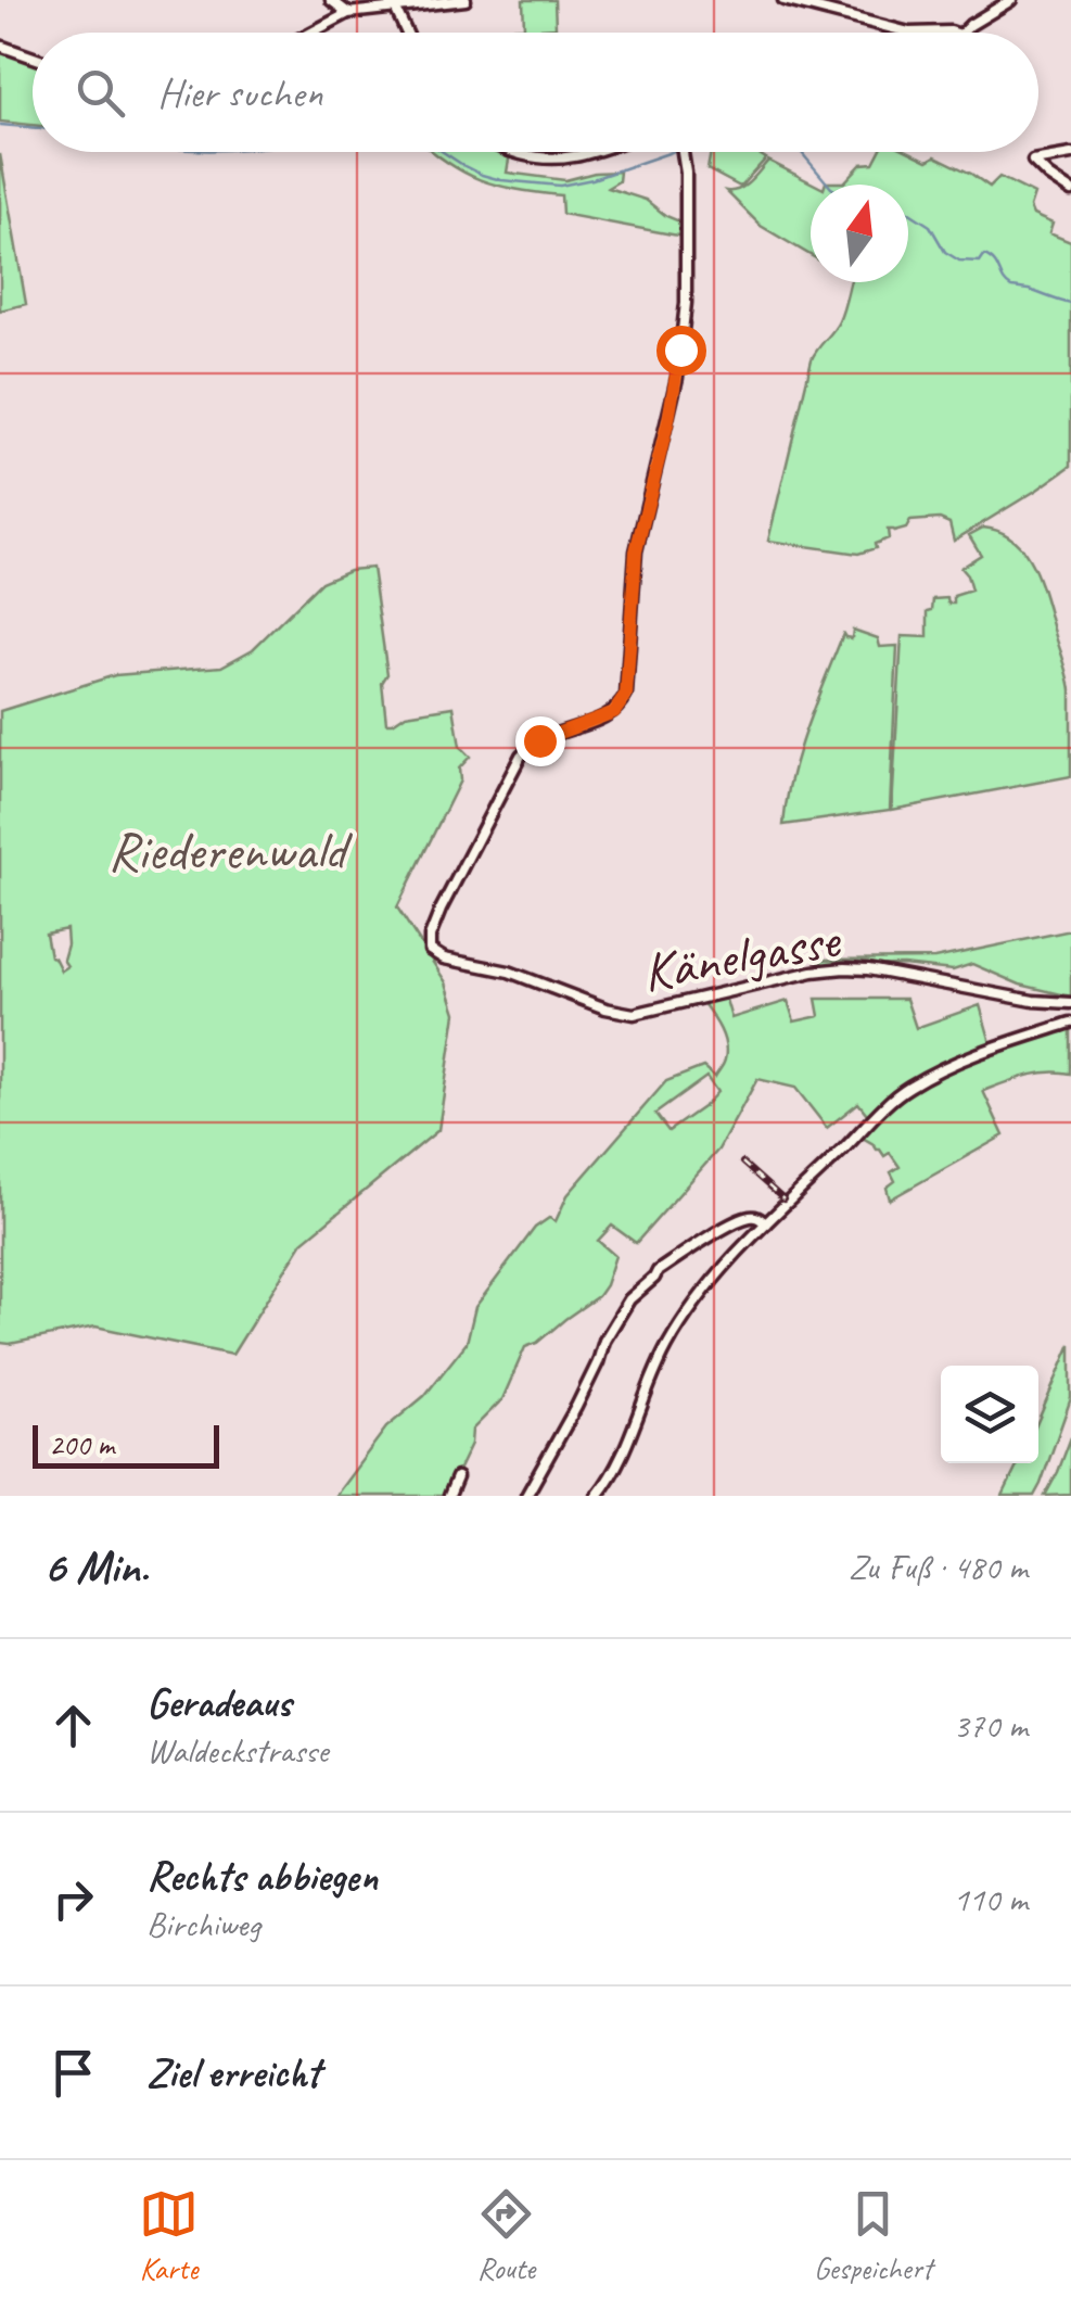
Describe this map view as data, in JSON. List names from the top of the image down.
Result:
{
  "streets": {
    "street": ["Känelgasse"]
  },
  "parks": ["Riederenwald"],
  "scale_bar": "200 m",
  "north": "top",
  "page": {
    "search": "Hier suchen",
    "scale": "200 m",
    "heading": ["6 Min.", "Zu Fuß · 480 m"],
    "list": [
      ["Geradeaus", "Waldeckstrasse", "370 m"],
      ["Rechts abbiegen", "Birchiweg", "110 m"],
      "Ziel erreicht"
    ],
    "nav": ["Karte", "Route", "Gespeichert"]
  }
}
